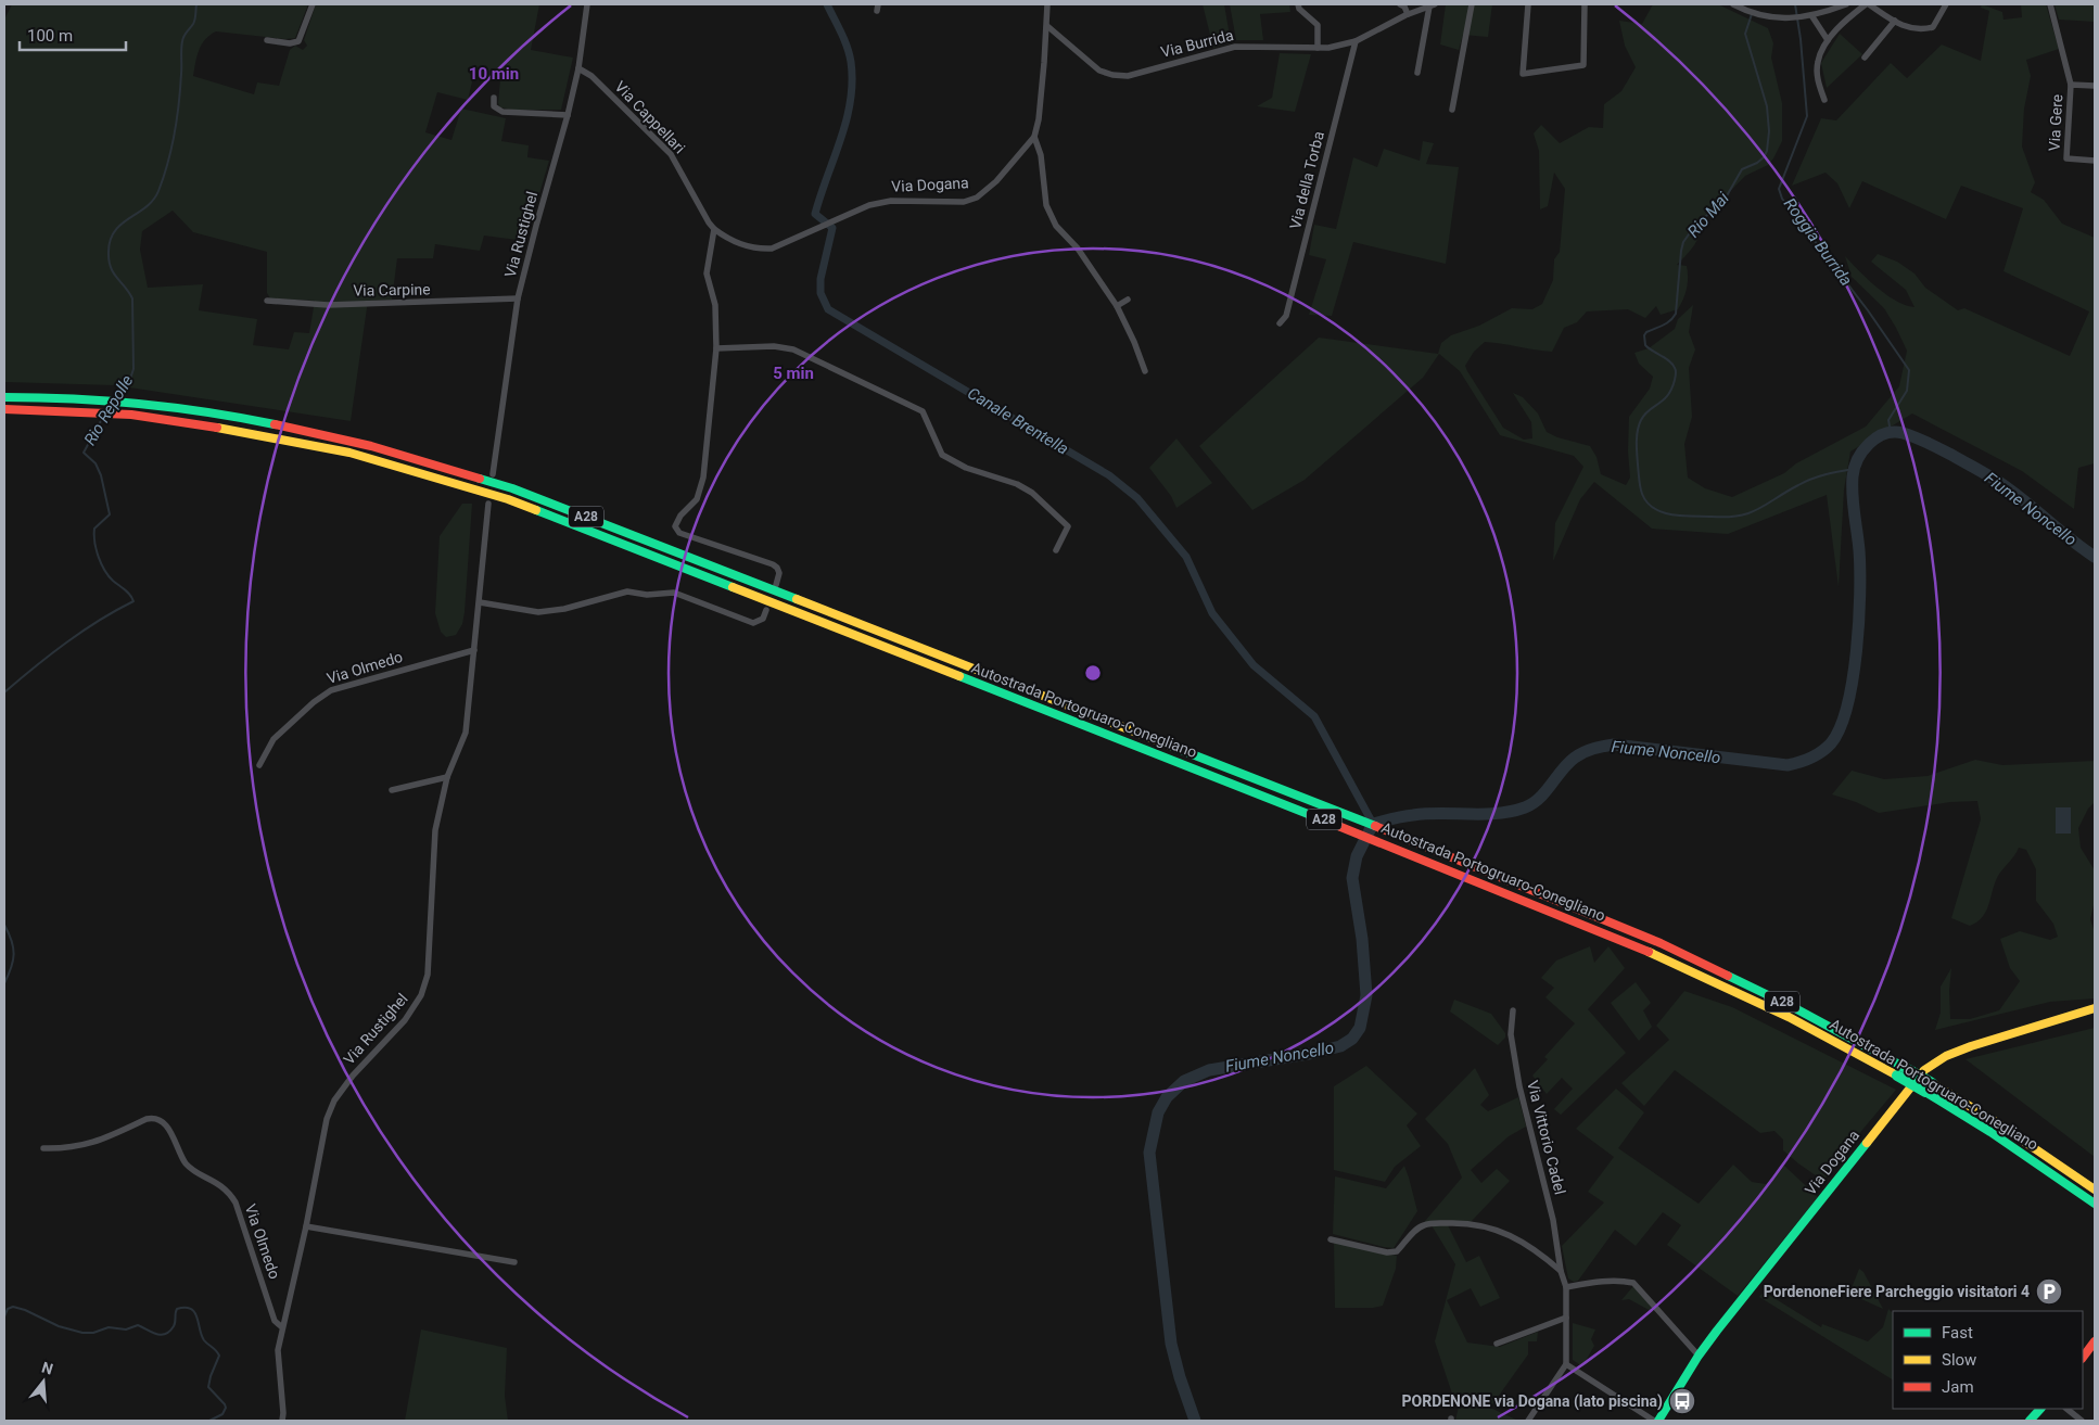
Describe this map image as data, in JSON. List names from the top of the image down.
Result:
{
  "streets": {
    "main road": ["Via Dogana", "A28", "Autostrada Portogruaro-Conegliano"],
    "street": [
      "Via Burrida",
      "Via Cappellari",
      "Via Gere",
      "Via della Torba",
      "Via Rustighel",
      "Via Carpine",
      "Via Olmedo",
      "Via Vittorio Cadel"
    ]
  },
  "crossings": [
    ["Via Burrida", "Via della Torba"],
    ["Via Cappellari", "Via Dogana"],
    ["Via Cappellari", "Via Rustighel"],
    ["Via Rustighel", "Via Carpine"],
    ["Via Rustighel", "Via Olmedo"]
  ],
  "water": [
    "Rio Mai",
    "Roggia Burrida",
    "Rio Repolle",
    "Canale Brentella",
    "Fiume Noncello"
  ],
  "places": {
    "parking": ["PordenoneFiere Parcheggio visitatori 4"],
    "bus stop": ["PORDENONE via Dogana (lato piscina)"]
  },
  "legend": ["Fast", "Slow", "Jam"],
  "scale_bar": "100 m",
  "north": "top",
  "rings": ["10 min", "5 min"]
}
